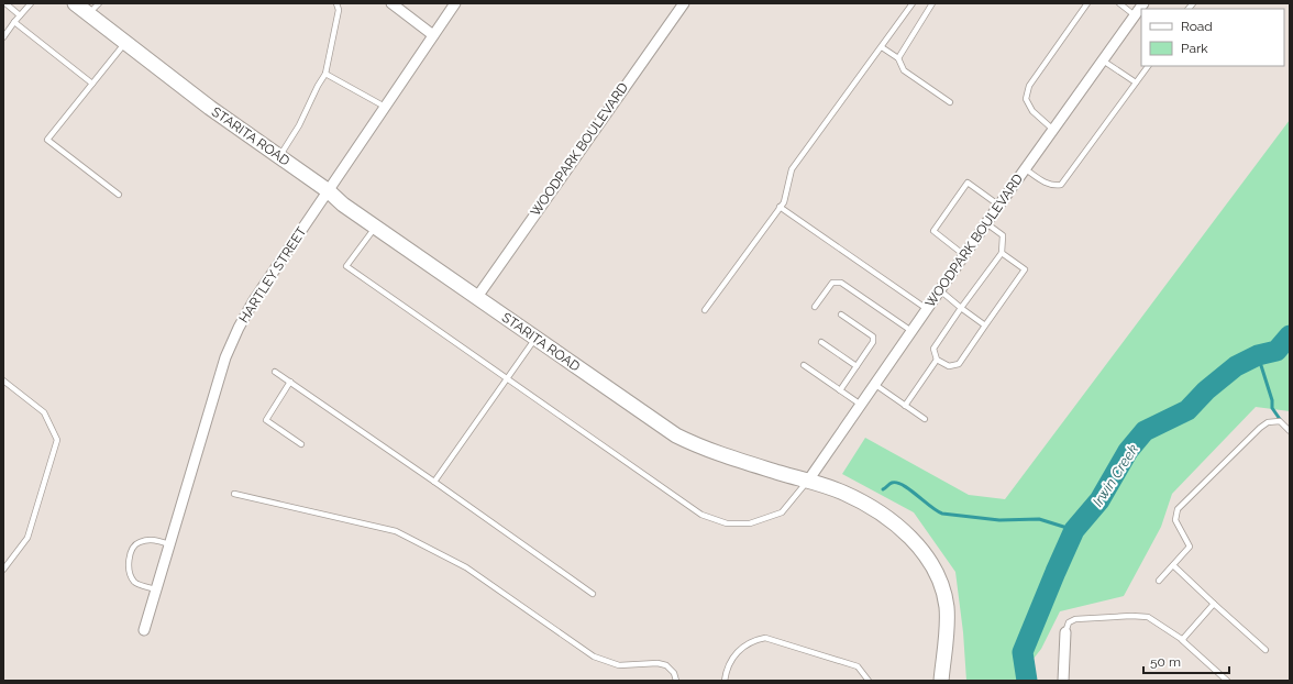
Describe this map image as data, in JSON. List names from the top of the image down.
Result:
{
  "streets": {
    "street": ["STARITA ROAD", "WOODPARK BOULEVARD", "HARTLEY STREET"]
  },
  "crossings": [
    ["STARITA ROAD", "WOODPARK BOULEVARD"],
    ["STARITA ROAD", "HARTLEY STREET"]
  ],
  "water": ["Irwin Creek"],
  "legend": ["Road", "Park"],
  "scale_bar": "50 m"
}
